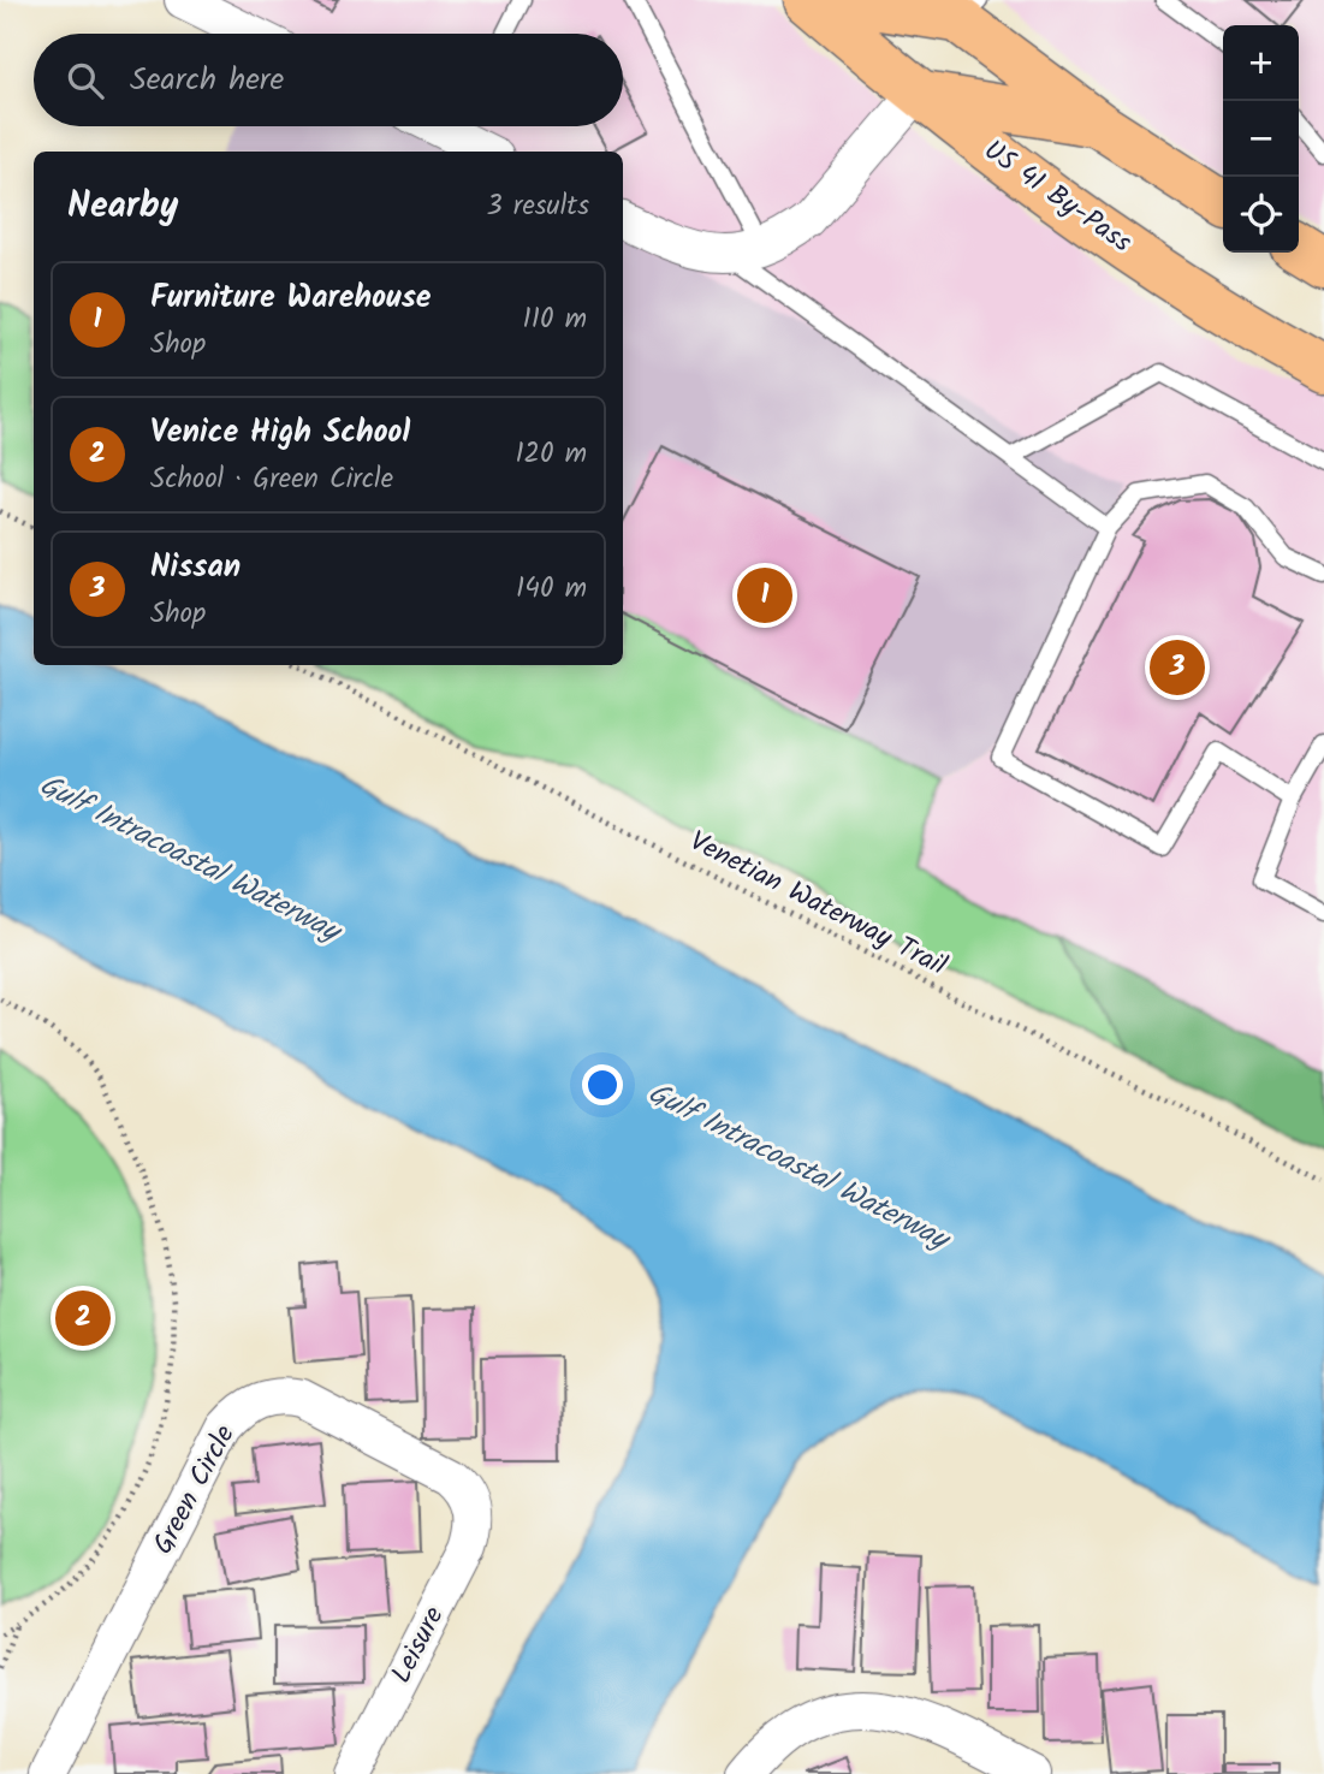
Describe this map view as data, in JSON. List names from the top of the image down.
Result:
{
  "streets": {
    "main road": ["US 41 By-Pass"],
    "street": ["Green Circle", "Leisure"],
    "path": ["Venetian Waterway Trail"]
  },
  "crossings": [
    ["Green Circle", "Leisure"]
  ],
  "water": ["Gulf Intracoastal Waterway"],
  "page": {
    "map_buttons": ["+", "−"],
    "search": "Search here",
    "heading": ["Nearby", "3 results"],
    "list": [
      {
        "mark": "1",
        "name": "Furniture Warehouse",
        "note": "Shop",
        "value": "110 m"
      },
      {
        "mark": "2",
        "name": "Venice High School",
        "note": "School · Green Circle",
        "value": "120 m"
      },
      {
        "mark": "3",
        "name": "Nissan",
        "note": "Shop",
        "value": "140 m"
      }
    ],
    "pins": ["1", "3", "2"]
  }
}
